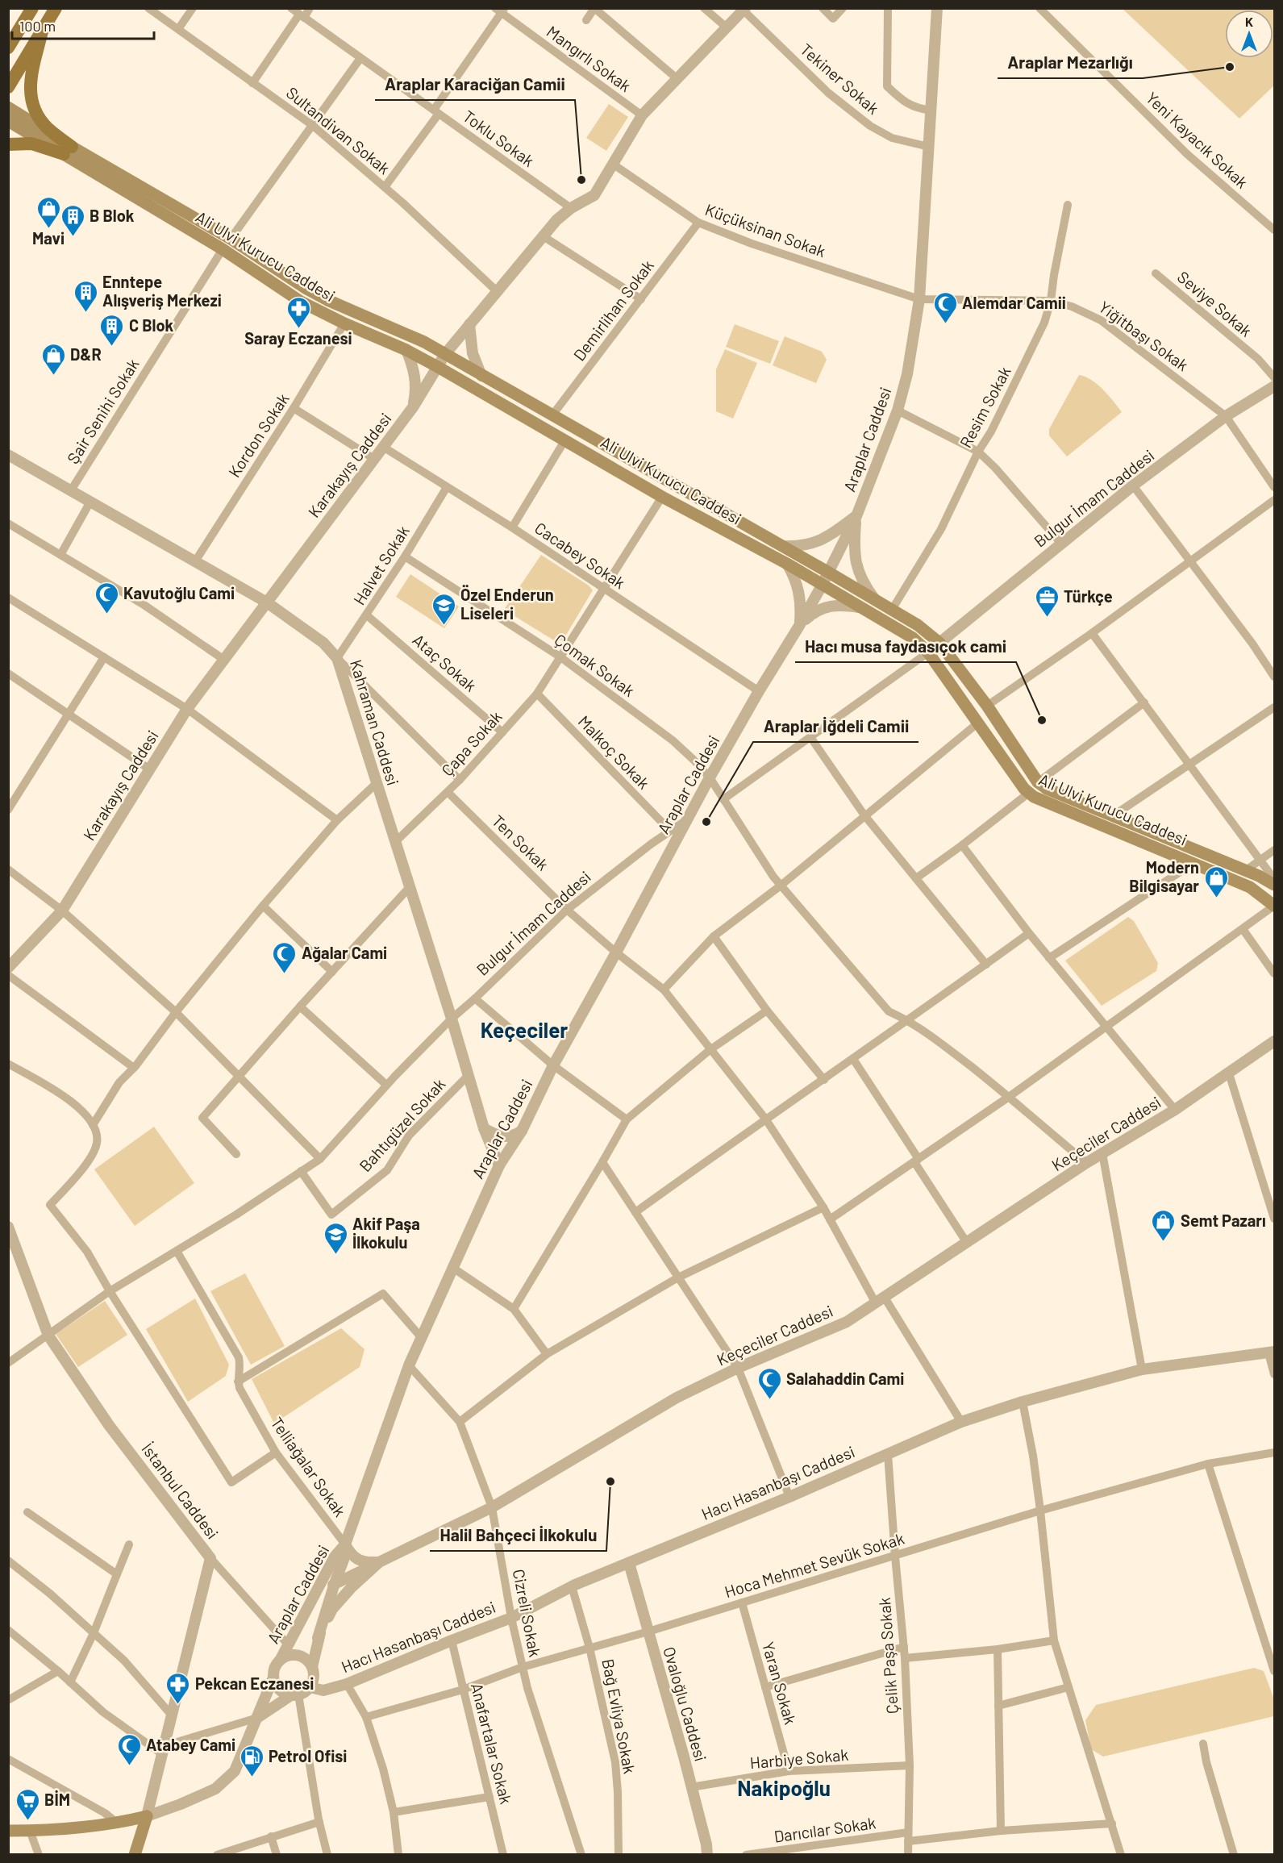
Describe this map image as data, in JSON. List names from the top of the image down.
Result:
{
  "streets": {
    "main road": ["Ali Ulvi Kurucu Caddesi", "İstanbul Caddesi"],
    "street": [
      "Mangırlı Sokak",
      "Tekiner Sokak",
      "Sultandivan Sokak",
      "Toklu Sokak",
      "Yeni Kayacık Sokak",
      "Küçüksinan Sokak",
      "Seviye Sokak",
      "Demirlihan Sokak",
      "Yiğitbaşı Sokak",
      "Resim Sokak",
      "Şair Senihi Sokak",
      "Kordon Sokak",
      "Araplar Caddesi",
      "Karakayış Caddesi",
      "Bulgur İmam Caddesi",
      "Cacabey Sokak",
      "Halvet Sokak",
      "Ataç Sokak",
      "Çomak Sokak",
      "Kahraman Caddesi",
      "Çapa Sokak",
      "Malkoç Sokak",
      "Ten Sokak",
      "Bahtıgüzel Sokak",
      "Keçeciler Caddesi",
      "Telliağalar Sokak",
      "Hacı Hasanbaşı Caddesi",
      "Hoca Mehmet Sevük Sokak",
      "Cizreli Sokak",
      "Çelik Paşa Sokak",
      "Yaran Sokak",
      "Ovaloğlu Caddesi",
      "Bağ Evliya Sokak",
      "Anafartalar Sokak",
      "Harbiye Sokak",
      "Darıcılar Sokak"
    ]
  },
  "crossings": [
    ["Mangırlı Sokak", "Karakayış Caddesi"],
    ["Tekiner Sokak", "Araplar Caddesi"],
    ["Tekiner Sokak", "Karakayış Caddesi"],
    ["Sultandivan Sokak", "Karakayış Caddesi"],
    ["Toklu Sokak", "Karakayış Caddesi"],
    ["Küçüksinan Sokak", "Demirlihan Sokak"],
    ["Küçüksinan Sokak", "Yiğitbaşı Sokak"],
    ["Küçüksinan Sokak", "Araplar Caddesi"],
    ["Küçüksinan Sokak", "Karakayış Caddesi"],
    ["Ali Ulvi Kurucu Caddesi", "Demirlihan Sokak"],
    ["Ali Ulvi Kurucu Caddesi", "Resim Sokak"],
    ["Ali Ulvi Kurucu Caddesi", "Şair Senihi Sokak"],
    ["Ali Ulvi Kurucu Caddesi", "Kordon Sokak"],
    ["Ali Ulvi Kurucu Caddesi", "Araplar Caddesi"],
    ["Ali Ulvi Kurucu Caddesi", "Karakayış Caddesi"],
    ["Ali Ulvi Kurucu Caddesi", "Bulgur İmam Caddesi"],
    ["Ali Ulvi Kurucu Caddesi", "Çapa Sokak"],
    ["Yiğitbaşı Sokak", "Resim Sokak"],
    ["Yiğitbaşı Sokak", "Araplar Caddesi"],
    ["Yiğitbaşı Sokak", "Bulgur İmam Caddesi"],
    ["Şair Senihi Sokak", "Kahraman Caddesi"],
    ["Kordon Sokak", "Kahraman Caddesi"],
    ["Araplar Caddesi", "Bulgur İmam Caddesi"],
    ["Araplar Caddesi", "Cacabey Sokak"],
    ["Araplar Caddesi", "Çomak Sokak"],
    ["Araplar Caddesi", "Kahraman Caddesi"],
    ["Araplar Caddesi", "Ten Sokak"],
    ["Araplar Caddesi", "Keçeciler Caddesi"],
    ["Araplar Caddesi", "Telliağalar Sokak"],
    ["Araplar Caddesi", "Hacı Hasanbaşı Caddesi"],
    ["Araplar Caddesi", "Cizreli Sokak"],
    ["Karakayış Caddesi", "Cacabey Sokak"],
    ["Karakayış Caddesi", "Kahraman Caddesi"],
    ["Bulgur İmam Caddesi", "Kahraman Caddesi"],
    ["Bulgur İmam Caddesi", "Malkoç Sokak"],
    ["Bulgur İmam Caddesi", "Ten Sokak"],
    ["Bulgur İmam Caddesi", "Bahtıgüzel Sokak"],
    ["Bulgur İmam Caddesi", "Telliağalar Sokak"],
    ["Bulgur İmam Caddesi", "İstanbul Caddesi"],
    ["Cacabey Sokak", "Halvet Sokak"],
    ["Cacabey Sokak", "Çapa Sokak"],
    ["Halvet Sokak", "Ataç Sokak"],
    ["Halvet Sokak", "Çomak Sokak"],
    ["Halvet Sokak", "Kahraman Caddesi"],
    ["Ataç Sokak", "Çapa Sokak"],
    ["Çomak Sokak", "Çapa Sokak"],
    ["Çomak Sokak", "Keçeciler Caddesi"],
    ["Kahraman Caddesi", "Çapa Sokak"],
    ["Kahraman Caddesi", "Bahtıgüzel Sokak"],
    ["Çapa Sokak", "Malkoç Sokak"],
    ["Çapa Sokak", "Ten Sokak"],
    ["Ten Sokak", "Keçeciler Caddesi"],
    ["Ten Sokak", "Hacı Hasanbaşı Caddesi"],
    ["Keçeciler Caddesi", "Hacı Hasanbaşı Caddesi"],
    ["Keçeciler Caddesi", "Cizreli Sokak"],
    ["Hacı Hasanbaşı Caddesi", "Cizreli Sokak"],
    ["Hacı Hasanbaşı Caddesi", "Çelik Paşa Sokak"],
    ["Hacı Hasanbaşı Caddesi", "Ovaloğlu Caddesi"],
    ["Hacı Hasanbaşı Caddesi", "Bağ Evliya Sokak"],
    ["Hacı Hasanbaşı Caddesi", "Anafartalar Sokak"],
    ["Hoca Mehmet Sevük Sokak", "Cizreli Sokak"],
    ["Hoca Mehmet Sevük Sokak", "Çelik Paşa Sokak"],
    ["Hoca Mehmet Sevük Sokak", "Yaran Sokak"],
    ["Hoca Mehmet Sevük Sokak", "Ovaloğlu Caddesi"],
    ["Hoca Mehmet Sevük Sokak", "Bağ Evliya Sokak"],
    ["Hoca Mehmet Sevük Sokak", "Anafartalar Sokak"],
    ["Çelik Paşa Sokak", "Harbiye Sokak"],
    ["Çelik Paşa Sokak", "Darıcılar Sokak"],
    ["Yaran Sokak", "Harbiye Sokak"],
    ["Ovaloğlu Caddesi", "Harbiye Sokak"]
  ],
  "districts": ["Keçeciler", "Nakipoğlu"],
  "places": {
    "other": [
      "Araplar Mezarlığı",
      "Araplar Karaciğan Camii",
      "Hacı musa faydasıçok cami",
      "Araplar İğdeli Camii",
      "Halil Bahçeci İlkokulu"
    ],
    "shop": [
      "Mavi",
      "D&R",
      "Modern Bilgisayar",
      "Semt Pazarı"
    ],
    "building": ["B Blok", "Enntepe Alışveriş Merkezi", "C Blok"],
    "mosque": [
      "Alemdar Camii",
      "Kavutoğlu Cami",
      "Ağalar Cami",
      "Salahaddin Cami",
      "Atabey Cami"
    ],
    "pharmacy": ["Saray Eczanesi", "Pekcan Eczanesi"],
    "office": ["Türkçe"],
    "school or university": ["Özel Enderun Liseleri", "Akif Paşa İlkokulu"],
    "fuel station": ["Petrol Ofisi"],
    "supermarket": ["BİM"]
  },
  "scale_bar": "100 m",
  "north": "top"
}
